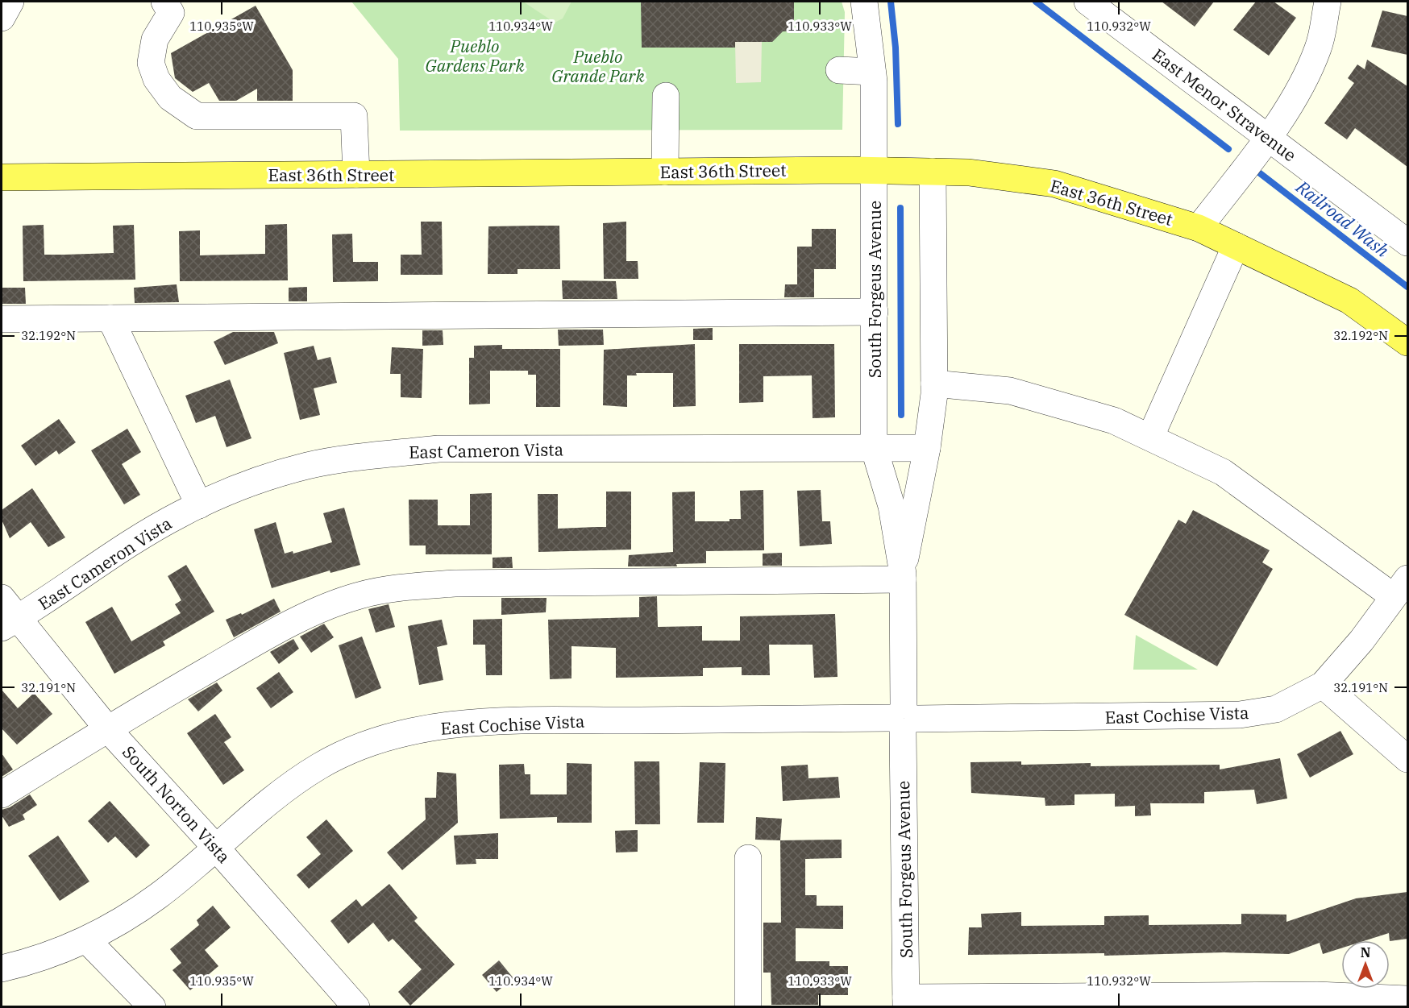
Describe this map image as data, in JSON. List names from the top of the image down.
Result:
{
  "streets": {
    "main road": ["East 36th Street"],
    "street": [
      "East Menor Stravenue",
      "South Forgeus Avenue",
      "East Cameron Vista",
      "East Cochise Vista",
      "South Norton Vista"
    ]
  },
  "crossings": [
    ["East 36th Street", "South Forgeus Avenue"],
    ["South Forgeus Avenue", "East Cameron Vista"],
    ["South Forgeus Avenue", "East Cochise Vista"],
    ["East Cameron Vista", "South Norton Vista"],
    ["East Cochise Vista", "South Norton Vista"]
  ],
  "water": ["Railroad Wash"],
  "parks": ["Pueblo Gardens Park", "Pueblo Grande Park"],
  "north": "top",
  "coordinates": [
    "110.935°W",
    "110.934°W",
    "110.933°W",
    "110.932°W",
    "32.192°N",
    "32.191°N"
  ]
}
